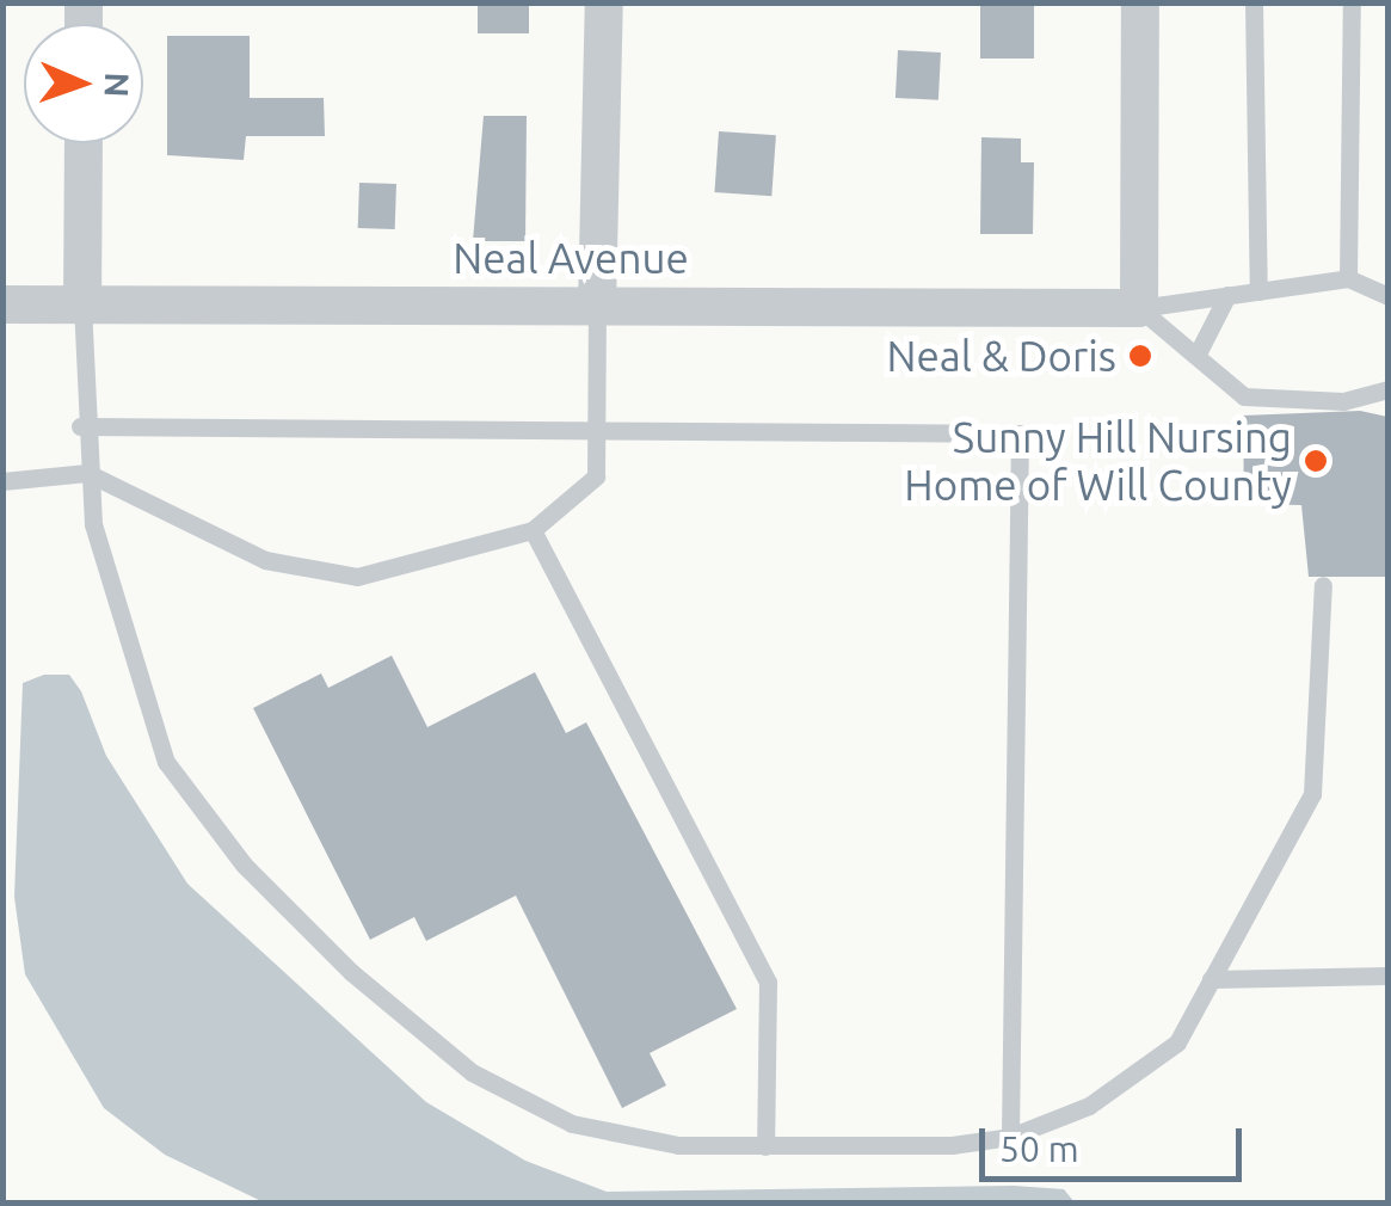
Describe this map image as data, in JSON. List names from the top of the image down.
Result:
{
  "streets": {
    "street": ["Neal Avenue"]
  },
  "places": ["Neal & Doris", "Sunny Hill Nursing Home of Will County"],
  "scale_bar": "50 m",
  "north": "right"
}
